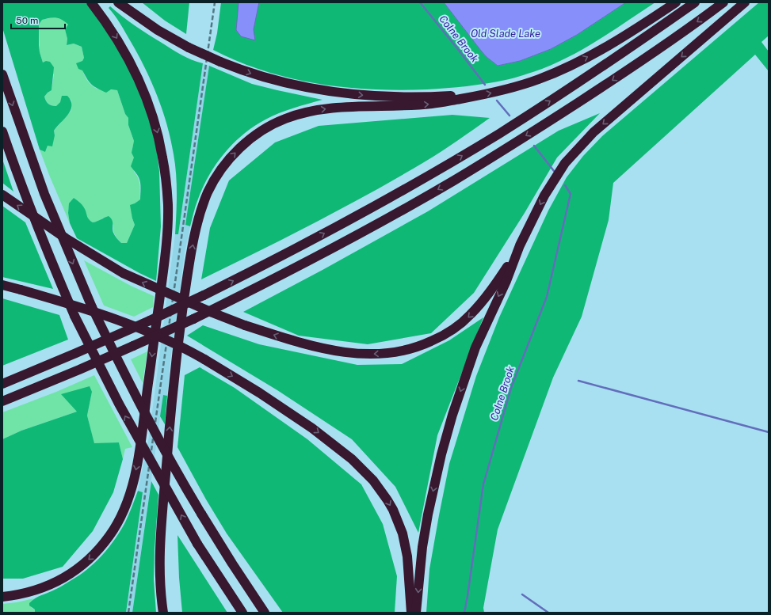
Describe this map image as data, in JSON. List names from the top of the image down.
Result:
{
  "water": ["Old Slade Lake", "Colne Brook"],
  "scale_bar": "50 m"
}
